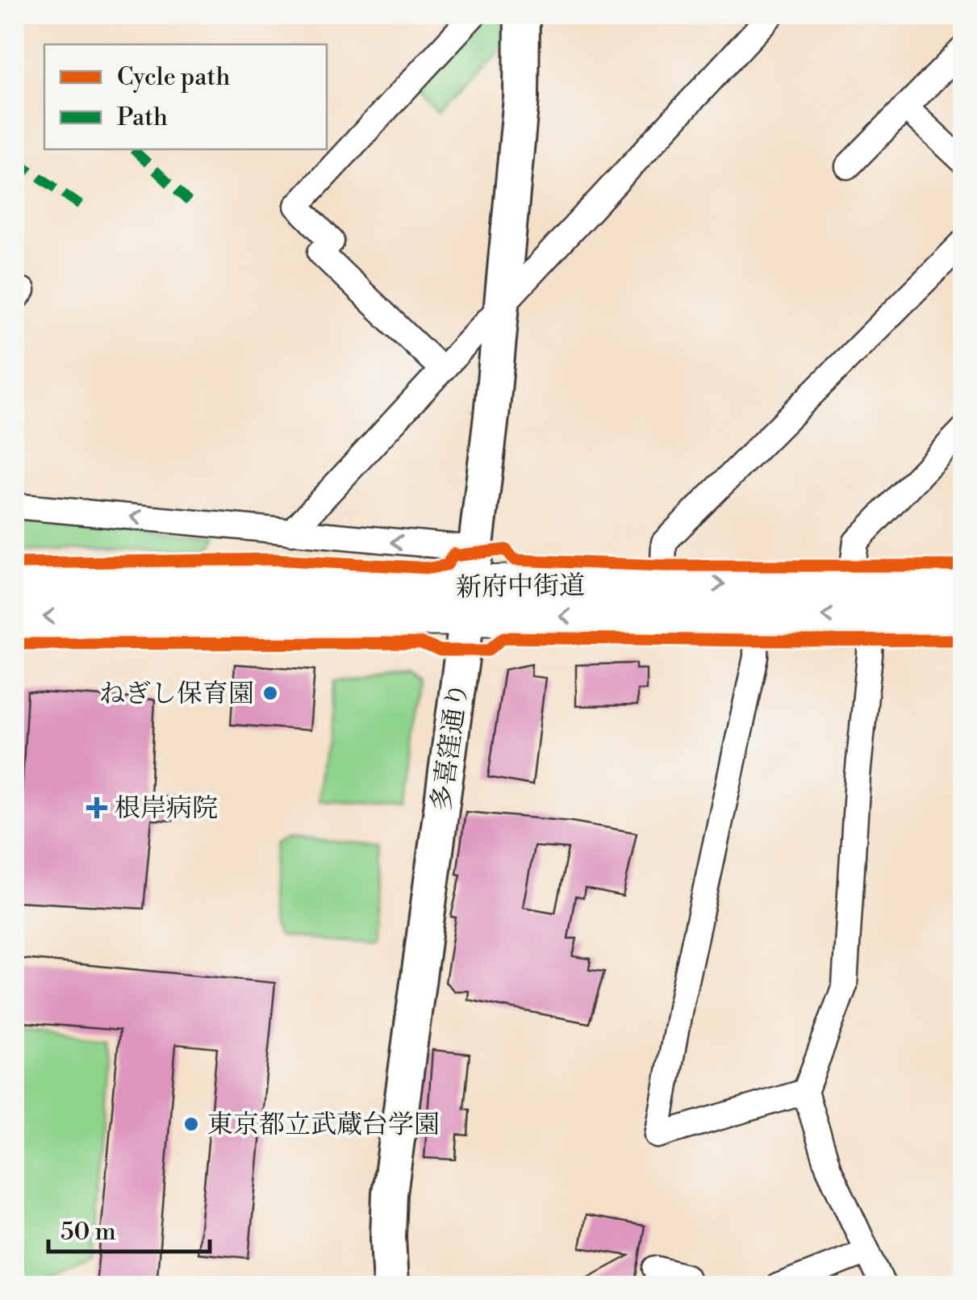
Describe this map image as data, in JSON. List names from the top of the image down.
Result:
{
  "streets": {
    "main road": ["新府中街道", "多喜窪通り"]
  },
  "crossings": [
    ["新府中街道", "多喜窪通り"]
  ],
  "places": {
    "other": ["ねぎし保育園", "東京都立武蔵台学園"],
    "health": ["根岸病院"]
  },
  "legend": ["Cycle path", "Path"],
  "scale_bar": "50 m"
}
